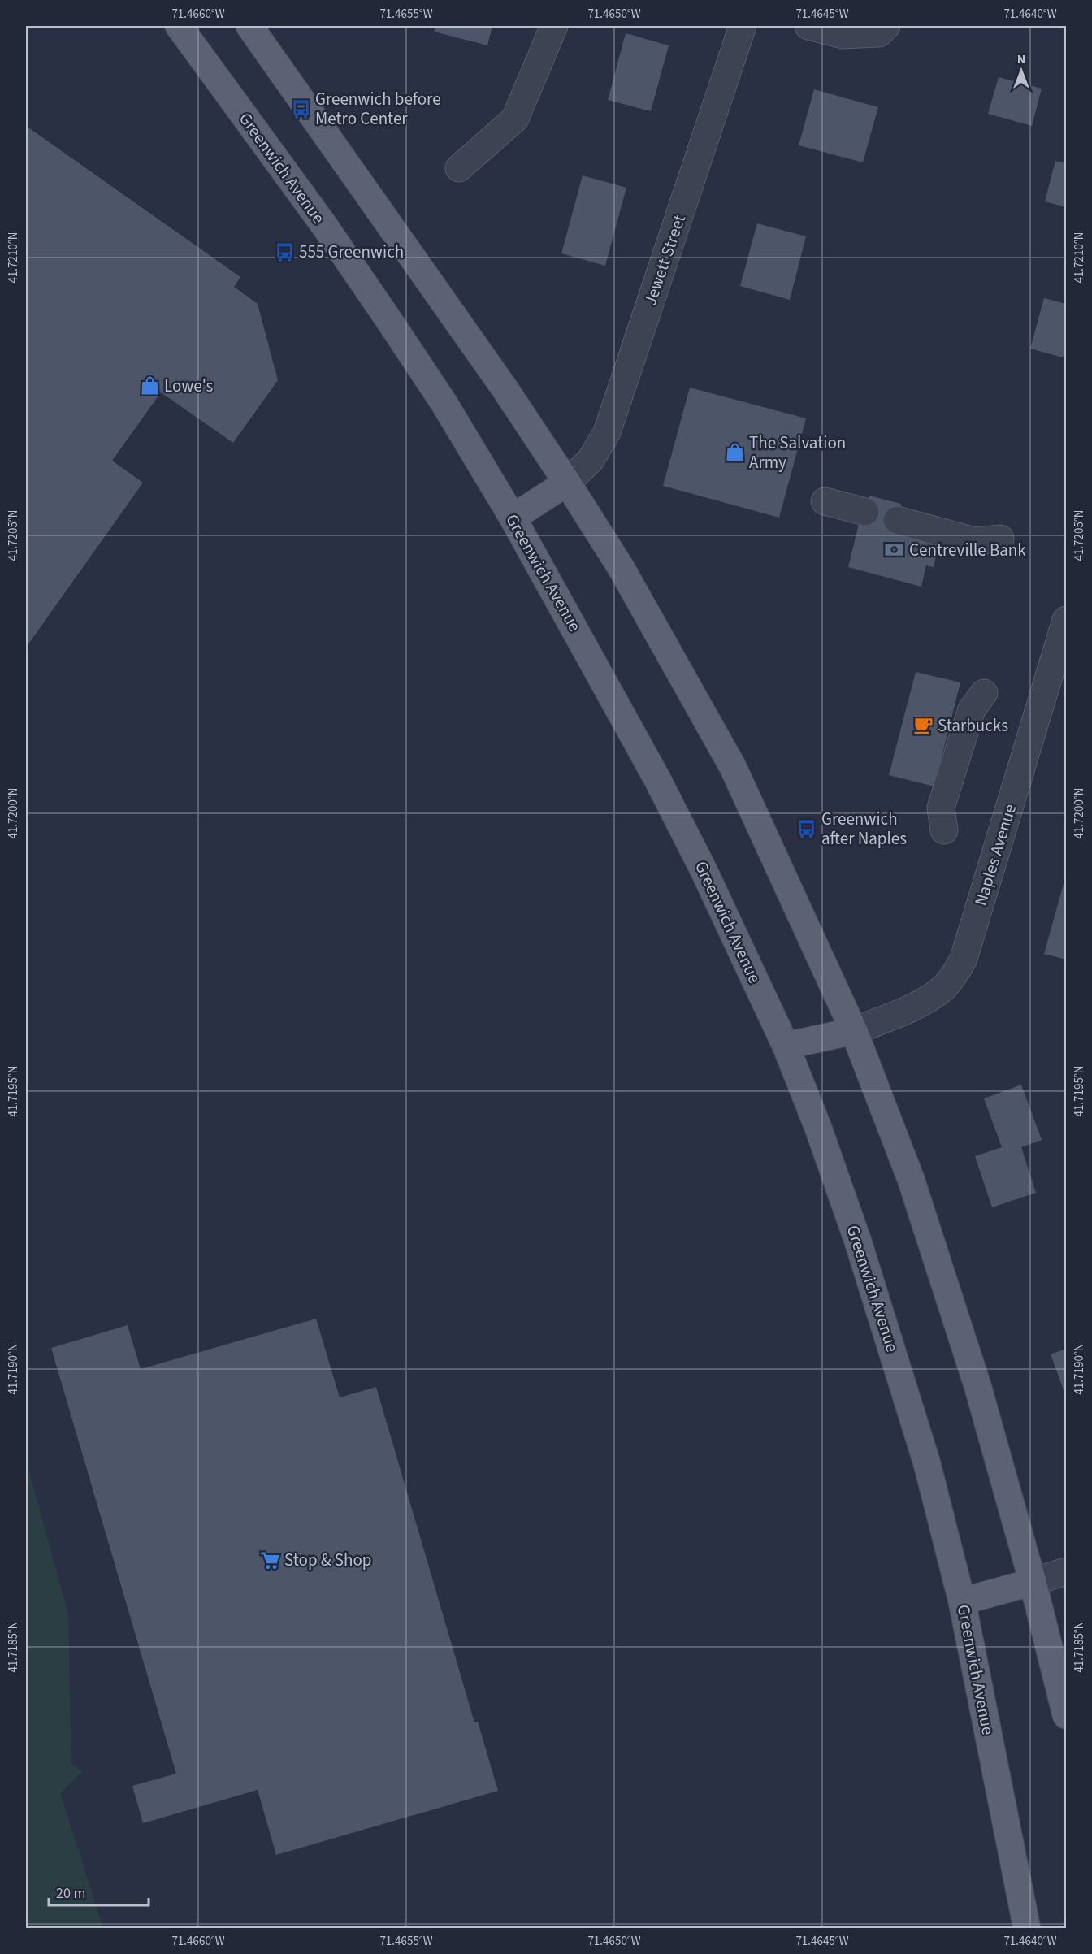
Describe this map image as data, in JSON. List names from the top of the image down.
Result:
{
  "streets": {
    "main road": ["Greenwich Avenue"],
    "street": ["Jewett Street", "Naples Avenue"]
  },
  "places": {
    "bus stop": ["Greenwich before Metro Center", "555 Greenwich", "Greenwich after Naples"],
    "shop": ["Lowe's", "The Salvation Army"],
    "bank": ["Centreville Bank"],
    "cafe": ["Starbucks"],
    "supermarket": ["Stop & Shop"]
  },
  "scale_bar": "20 m",
  "north": "top",
  "coordinates": [
    "71.4660°W",
    "71.4655°W",
    "71.4650°W",
    "71.4645°W",
    "71.4640°W",
    "41.7210°N",
    "41.7205°N",
    "41.7200°N",
    "41.7195°N",
    "41.7190°N",
    "41.7185°N"
  ]
}
